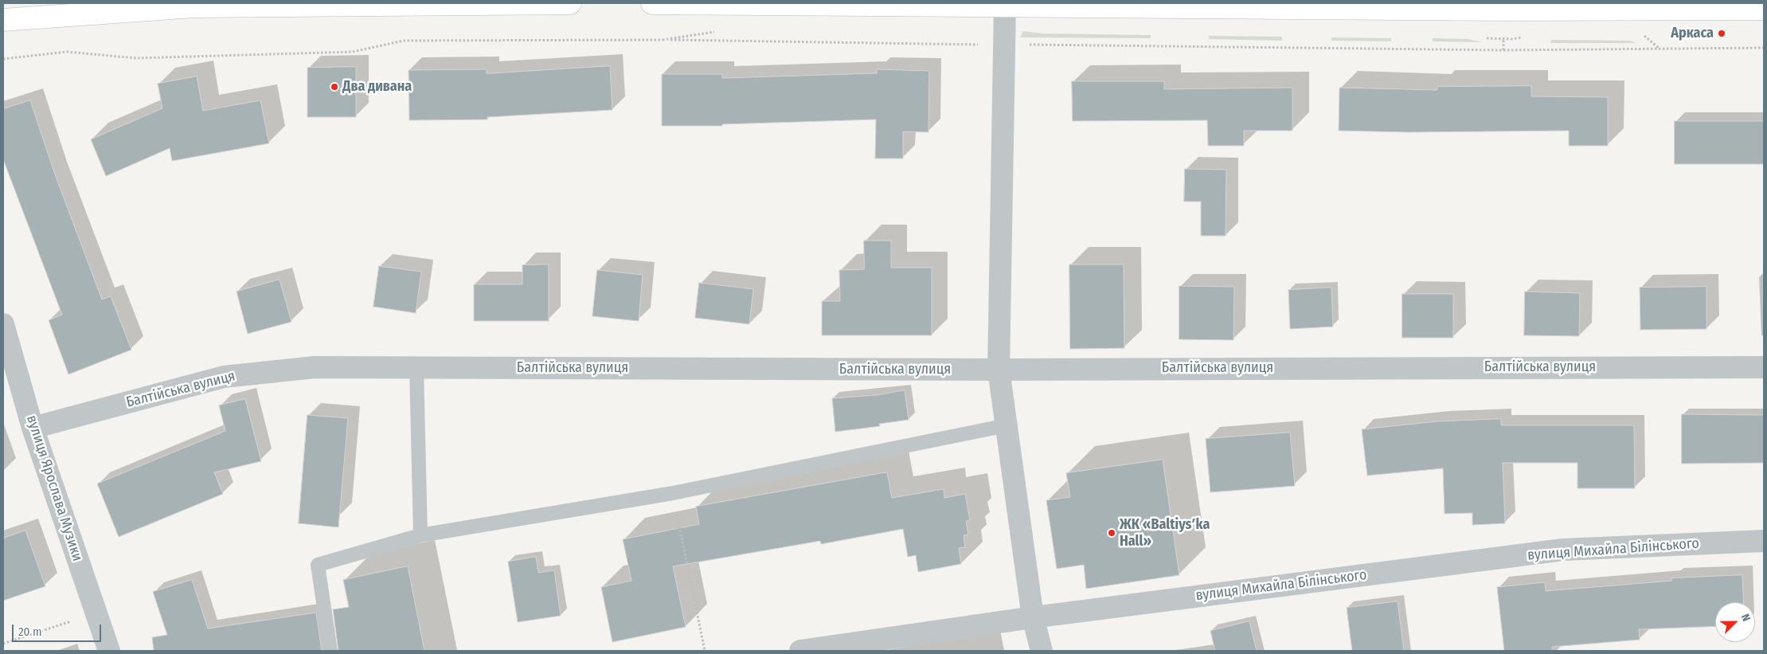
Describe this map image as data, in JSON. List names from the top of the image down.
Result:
{
  "streets": {
    "street": ["Балтійська вулиця", "вулиця Ярослава Музики", "вулиця Михайла Білінського"]
  },
  "crossings": [
    ["Балтійська вулиця", "вулиця Ярослава Музики"]
  ],
  "places": ["Аркаса", "Два дивана", "ЖК «Baltiysʹka Hall»"],
  "scale_bar": "20 m",
  "north": "top right"
}
